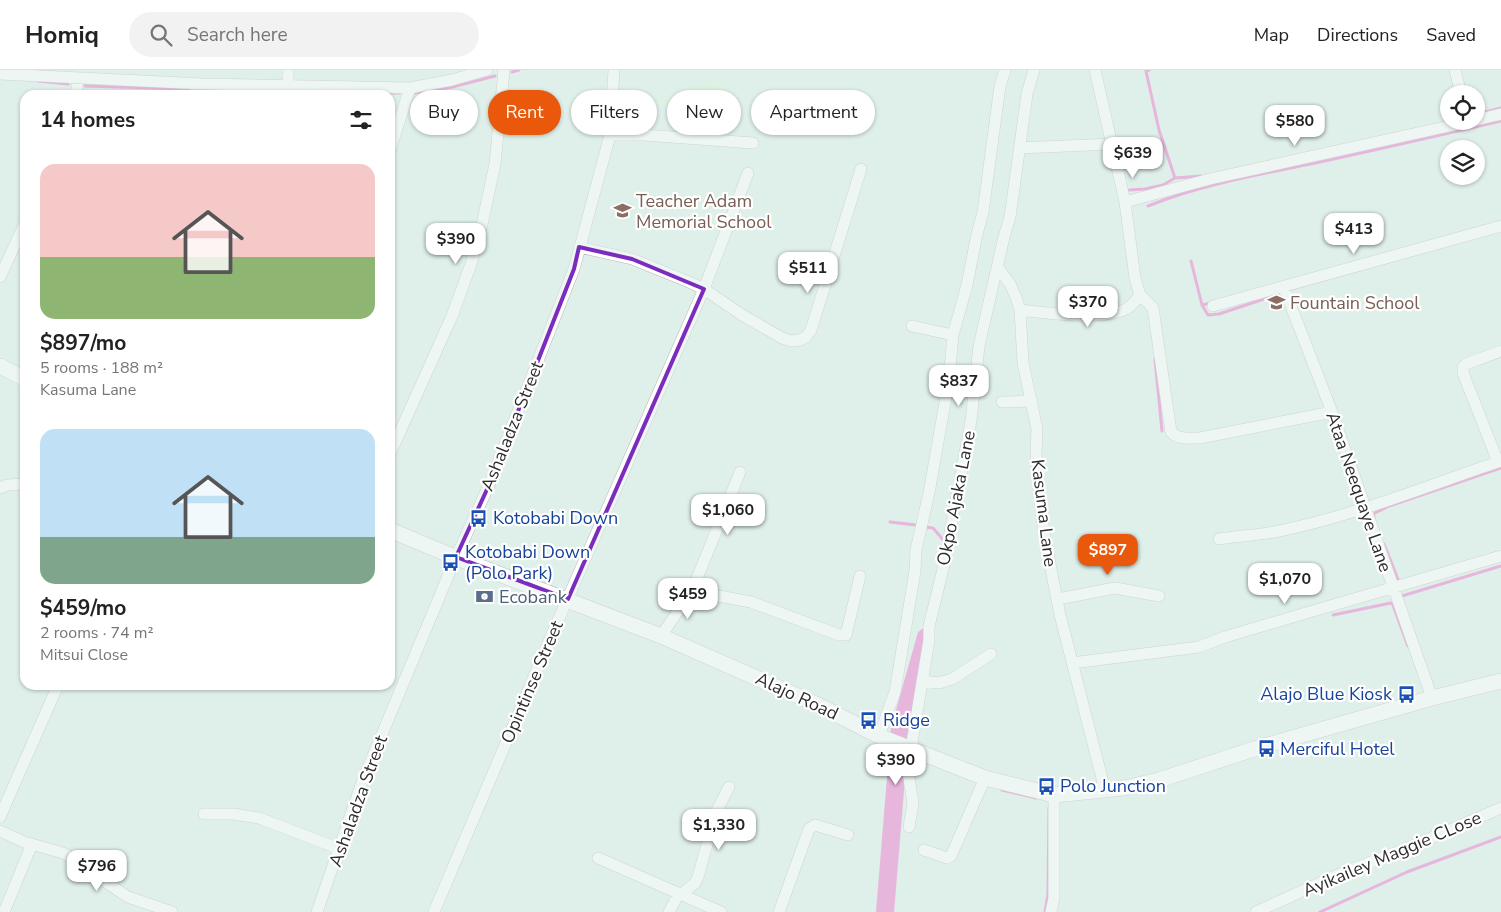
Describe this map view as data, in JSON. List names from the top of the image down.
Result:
{
  "streets": {
    "street": [
      "Ashaladza Street",
      "Ataa Neequaye Lane",
      "Okpo Ajaka Lane",
      "Kasuma Lane",
      "Opintinse Street",
      "Alajo Road",
      "Ayikailey Maggie CLose"
    ]
  },
  "crossings": [
    ["Ashaladza Street", "Alajo Road"],
    ["Ataa Neequaye Lane", "Alajo Road"],
    ["Okpo Ajaka Lane", "Kasuma Lane"],
    ["Okpo Ajaka Lane", "Alajo Road"],
    ["Kasuma Lane", "Alajo Road"],
    ["Opintinse Street", "Alajo Road"]
  ],
  "places": {
    "school or university": ["Teacher Adam Memorial School", "Fountain School"],
    "bus stop": [
      "Kotobabi Down",
      "Kotobabi Down (Polo Park)",
      "Alajo Blue Kiosk",
      "Ridge",
      "Merciful Hotel",
      "Polo Junction"
    ],
    "bank": ["Ecobank"]
  },
  "page": {
    "header": "Homiq",
    "search": "Search here",
    "nav": ["Map", "Directions", "Saved"],
    "chip": [
      "Buy",
      "Rent",
      "Filters",
      "New",
      "Apartment"
    ],
    "heading": "14 homes",
    "price": [
      "$580",
      "$639",
      "$413",
      "$390",
      "$511",
      "$370",
      "$837",
      "$1,060",
      "$897",
      "$1,070",
      "$459",
      "$390",
      "$1,330",
      "$796"
    ],
    "list": [
      {
        "name": "$897/mo",
        "note": "5 rooms · 188 m² · Kasuma Lane"
      },
      {
        "name": "$459/mo",
        "note": "2 rooms · 74 m² · Mitsui Close"
      }
    ]
  }
}
